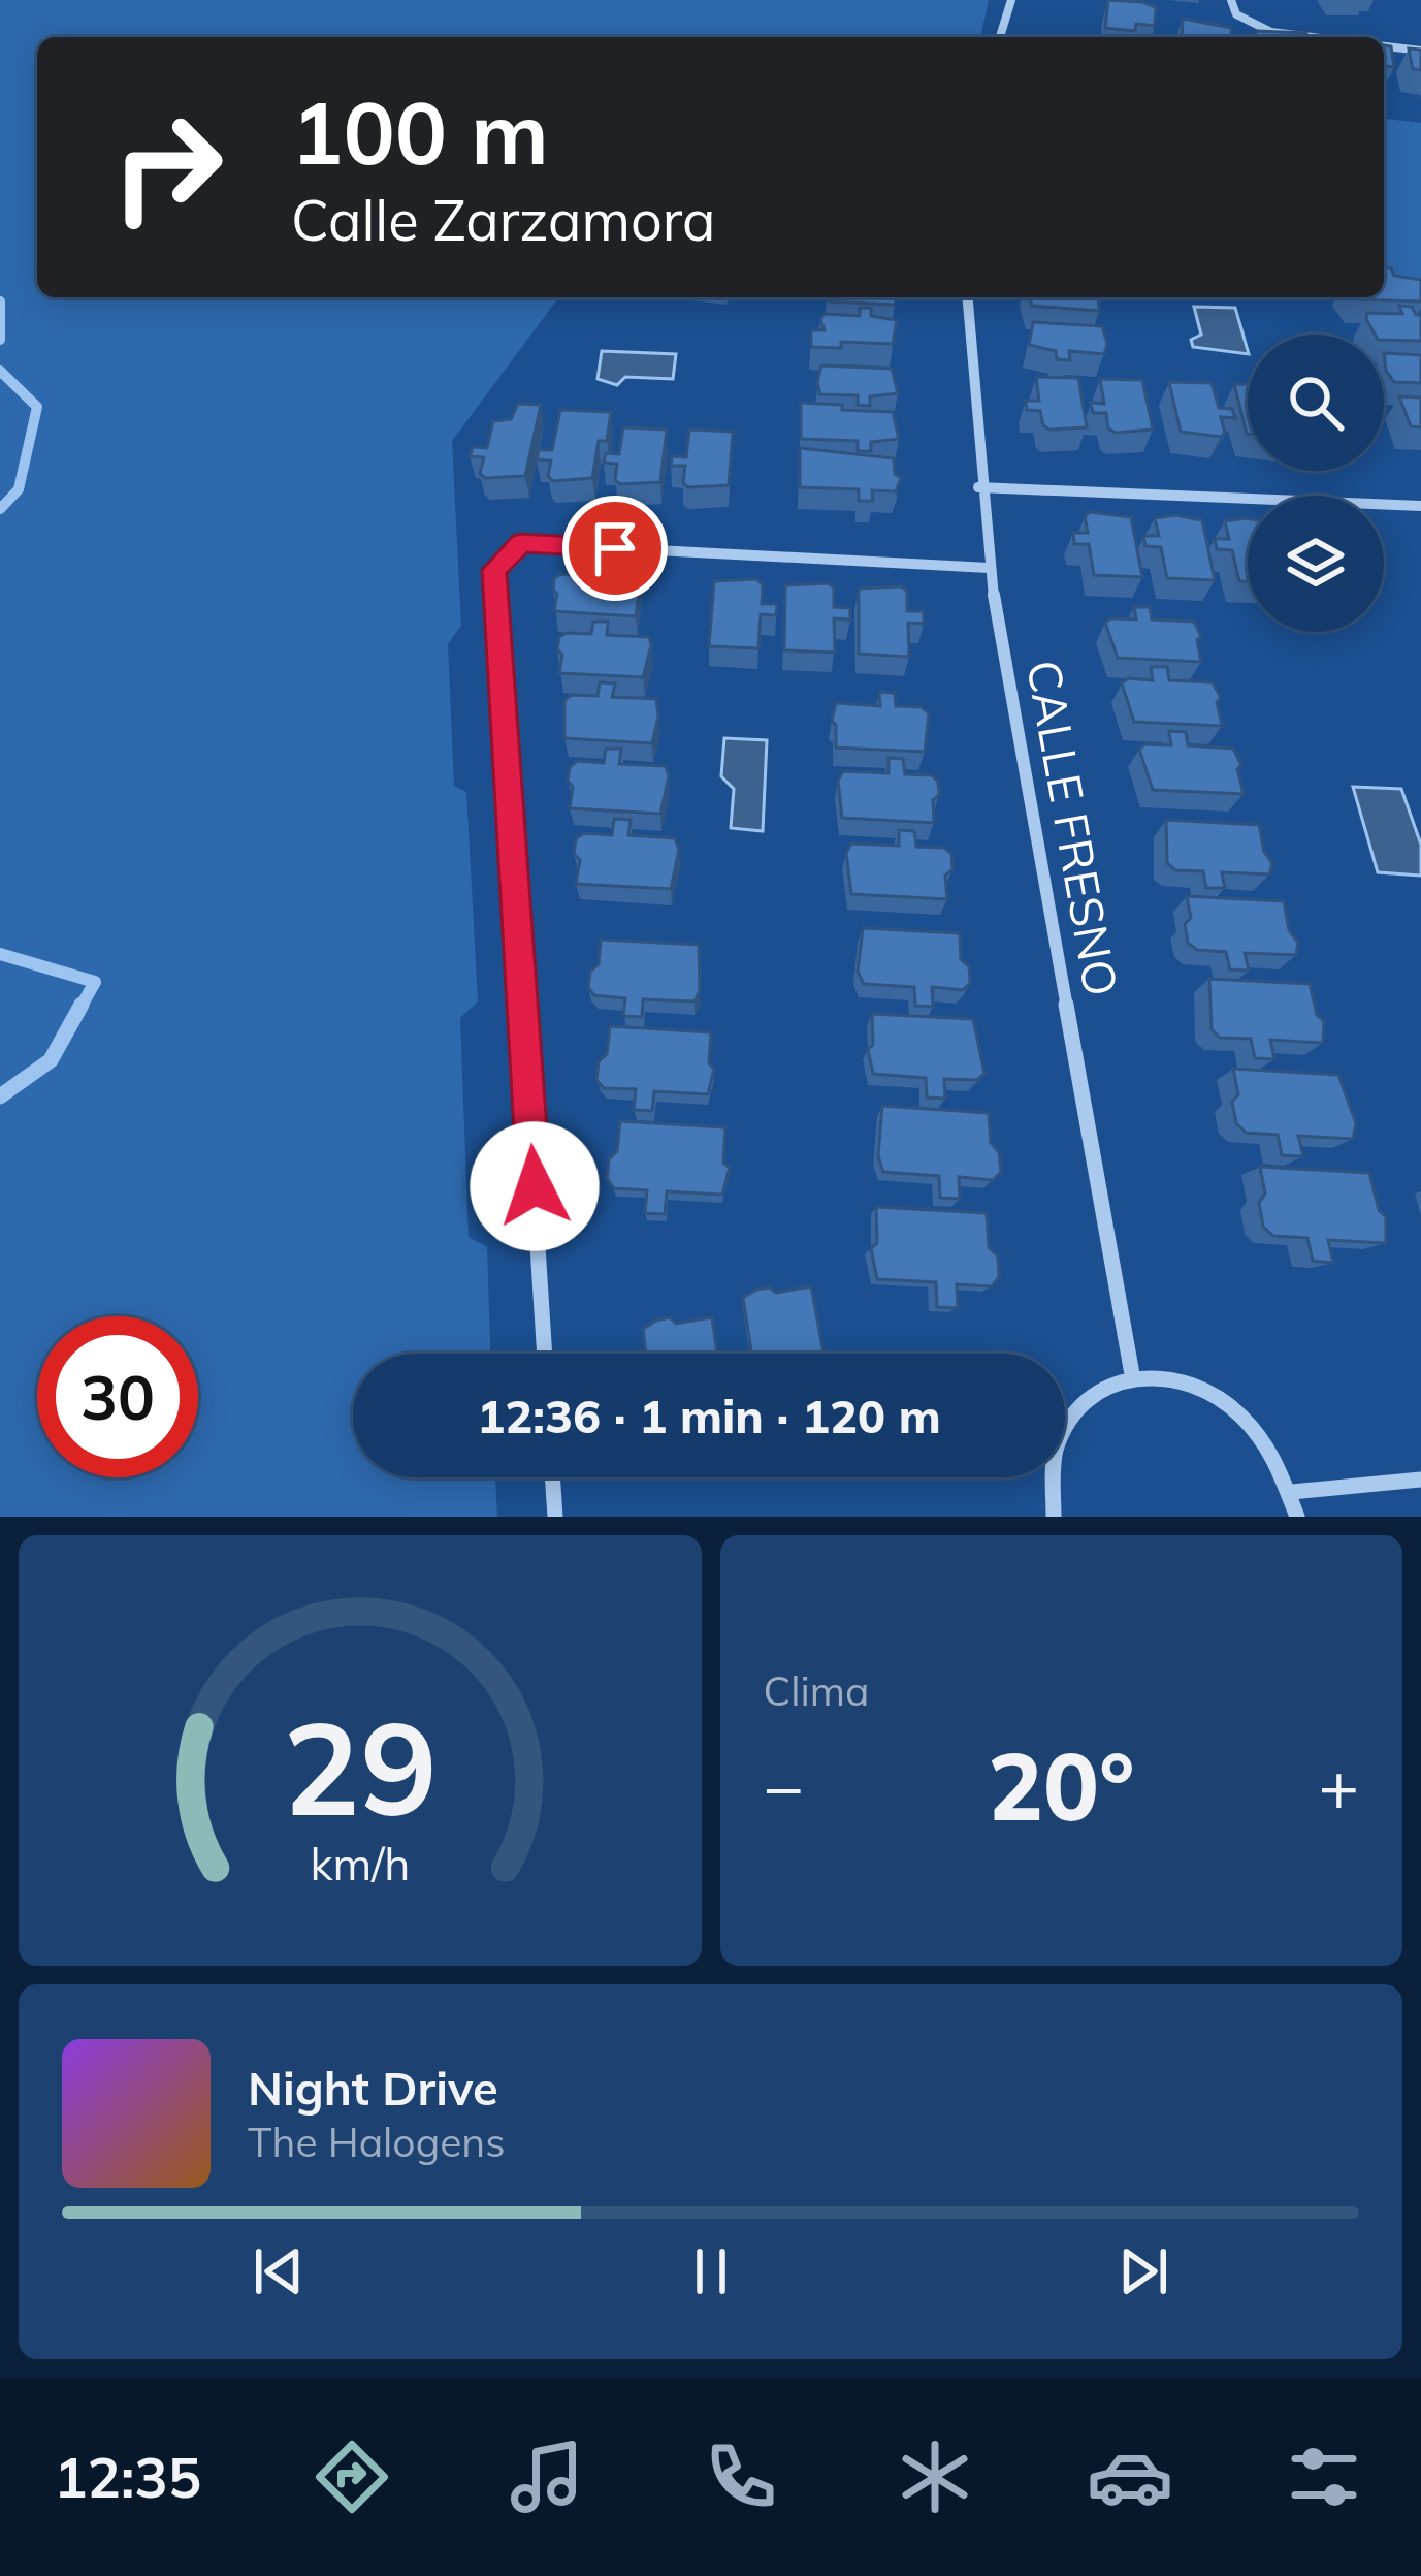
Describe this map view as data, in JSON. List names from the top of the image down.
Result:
{
  "streets": {
    "street": ["CALLE FRESNO"]
  },
  "page": {
    "turn": ["100 m", "Calle Zarzamora"],
    "limit": "30",
    "trip": "12:36 · 1 min · 120 m",
    "tile": "Clima",
    "heat": ["−", "20°", "+"],
    "song": ["Night Drive", "The Halogens"],
    "tabs": "12:35",
    "gauge": ["29", "km/h"]
  }
}
